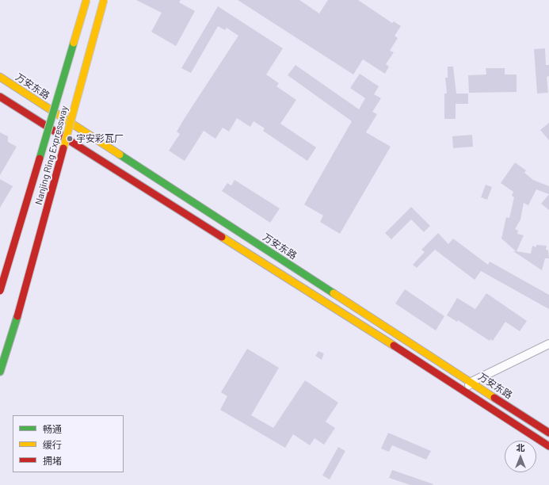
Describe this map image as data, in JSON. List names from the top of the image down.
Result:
{
  "streets": {
    "main road": ["万安东路", "Nanjing Ring Expressway"]
  },
  "places": ["宇安彩瓦厂"],
  "legend": ["畅通", "缓行", "拥堵"],
  "north": "top"
}
